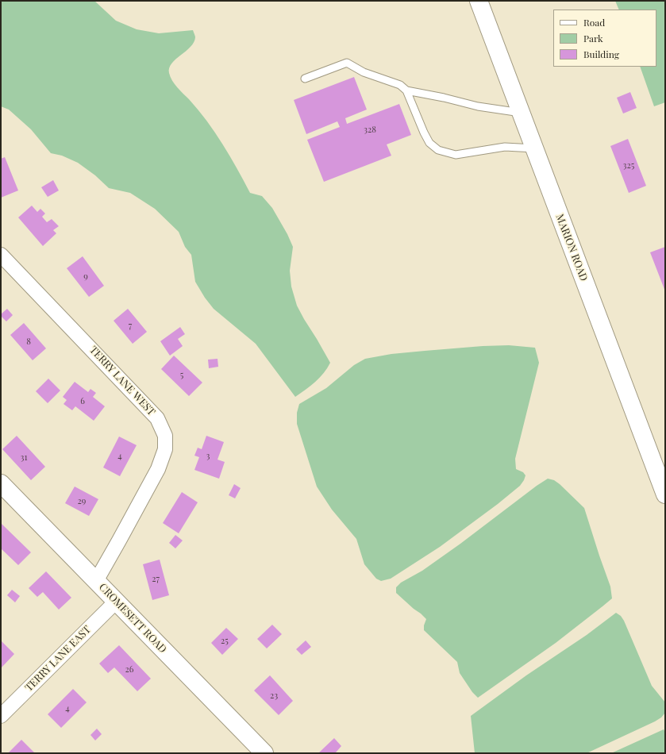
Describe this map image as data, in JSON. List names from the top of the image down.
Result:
{
  "streets": {
    "main road": ["MARION ROAD", "CROMESETT ROAD"],
    "street": ["TERRY LANE WEST", "TERRY LANE EAST"]
  },
  "crossings": [
    ["TERRY LANE WEST", "CROMESETT ROAD"],
    ["CROMESETT ROAD", "TERRY LANE EAST"]
  ],
  "house_numbers": [
    "328",
    "325",
    "9",
    "7",
    "8",
    "5",
    "6",
    "4",
    "3",
    "31",
    "29",
    "27",
    "25",
    "26",
    "23",
    "4"
  ],
  "legend": ["Road", "Park", "Building"]
}
